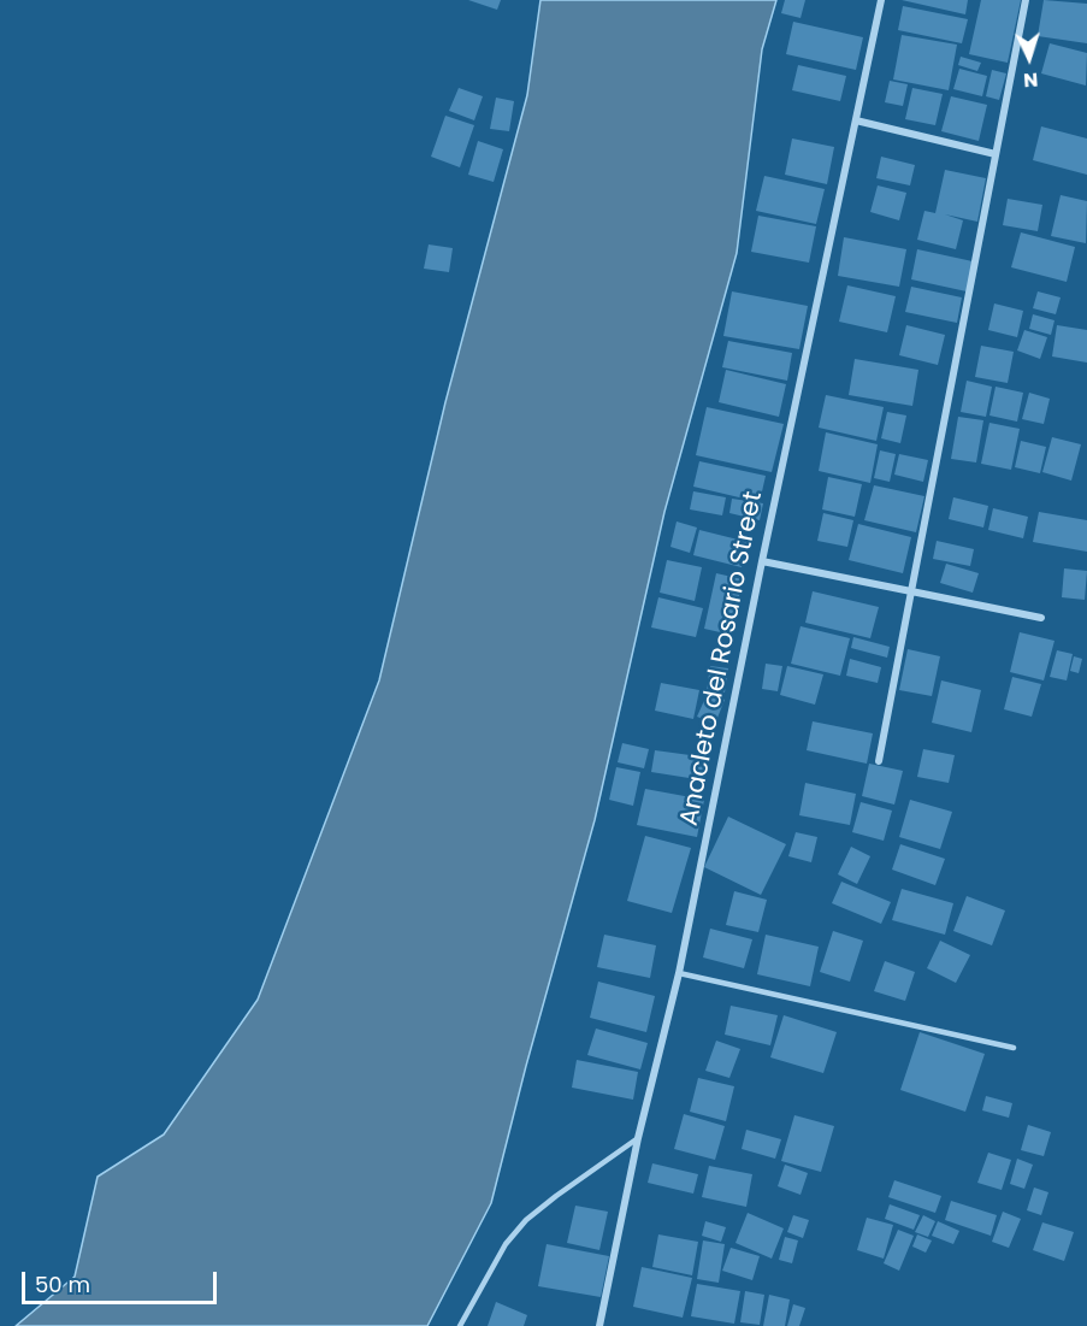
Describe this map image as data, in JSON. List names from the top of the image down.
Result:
{
  "streets": {
    "street": ["Anacleto del Rosario Street"]
  },
  "scale_bar": "50 m",
  "north": "bottom"
}
